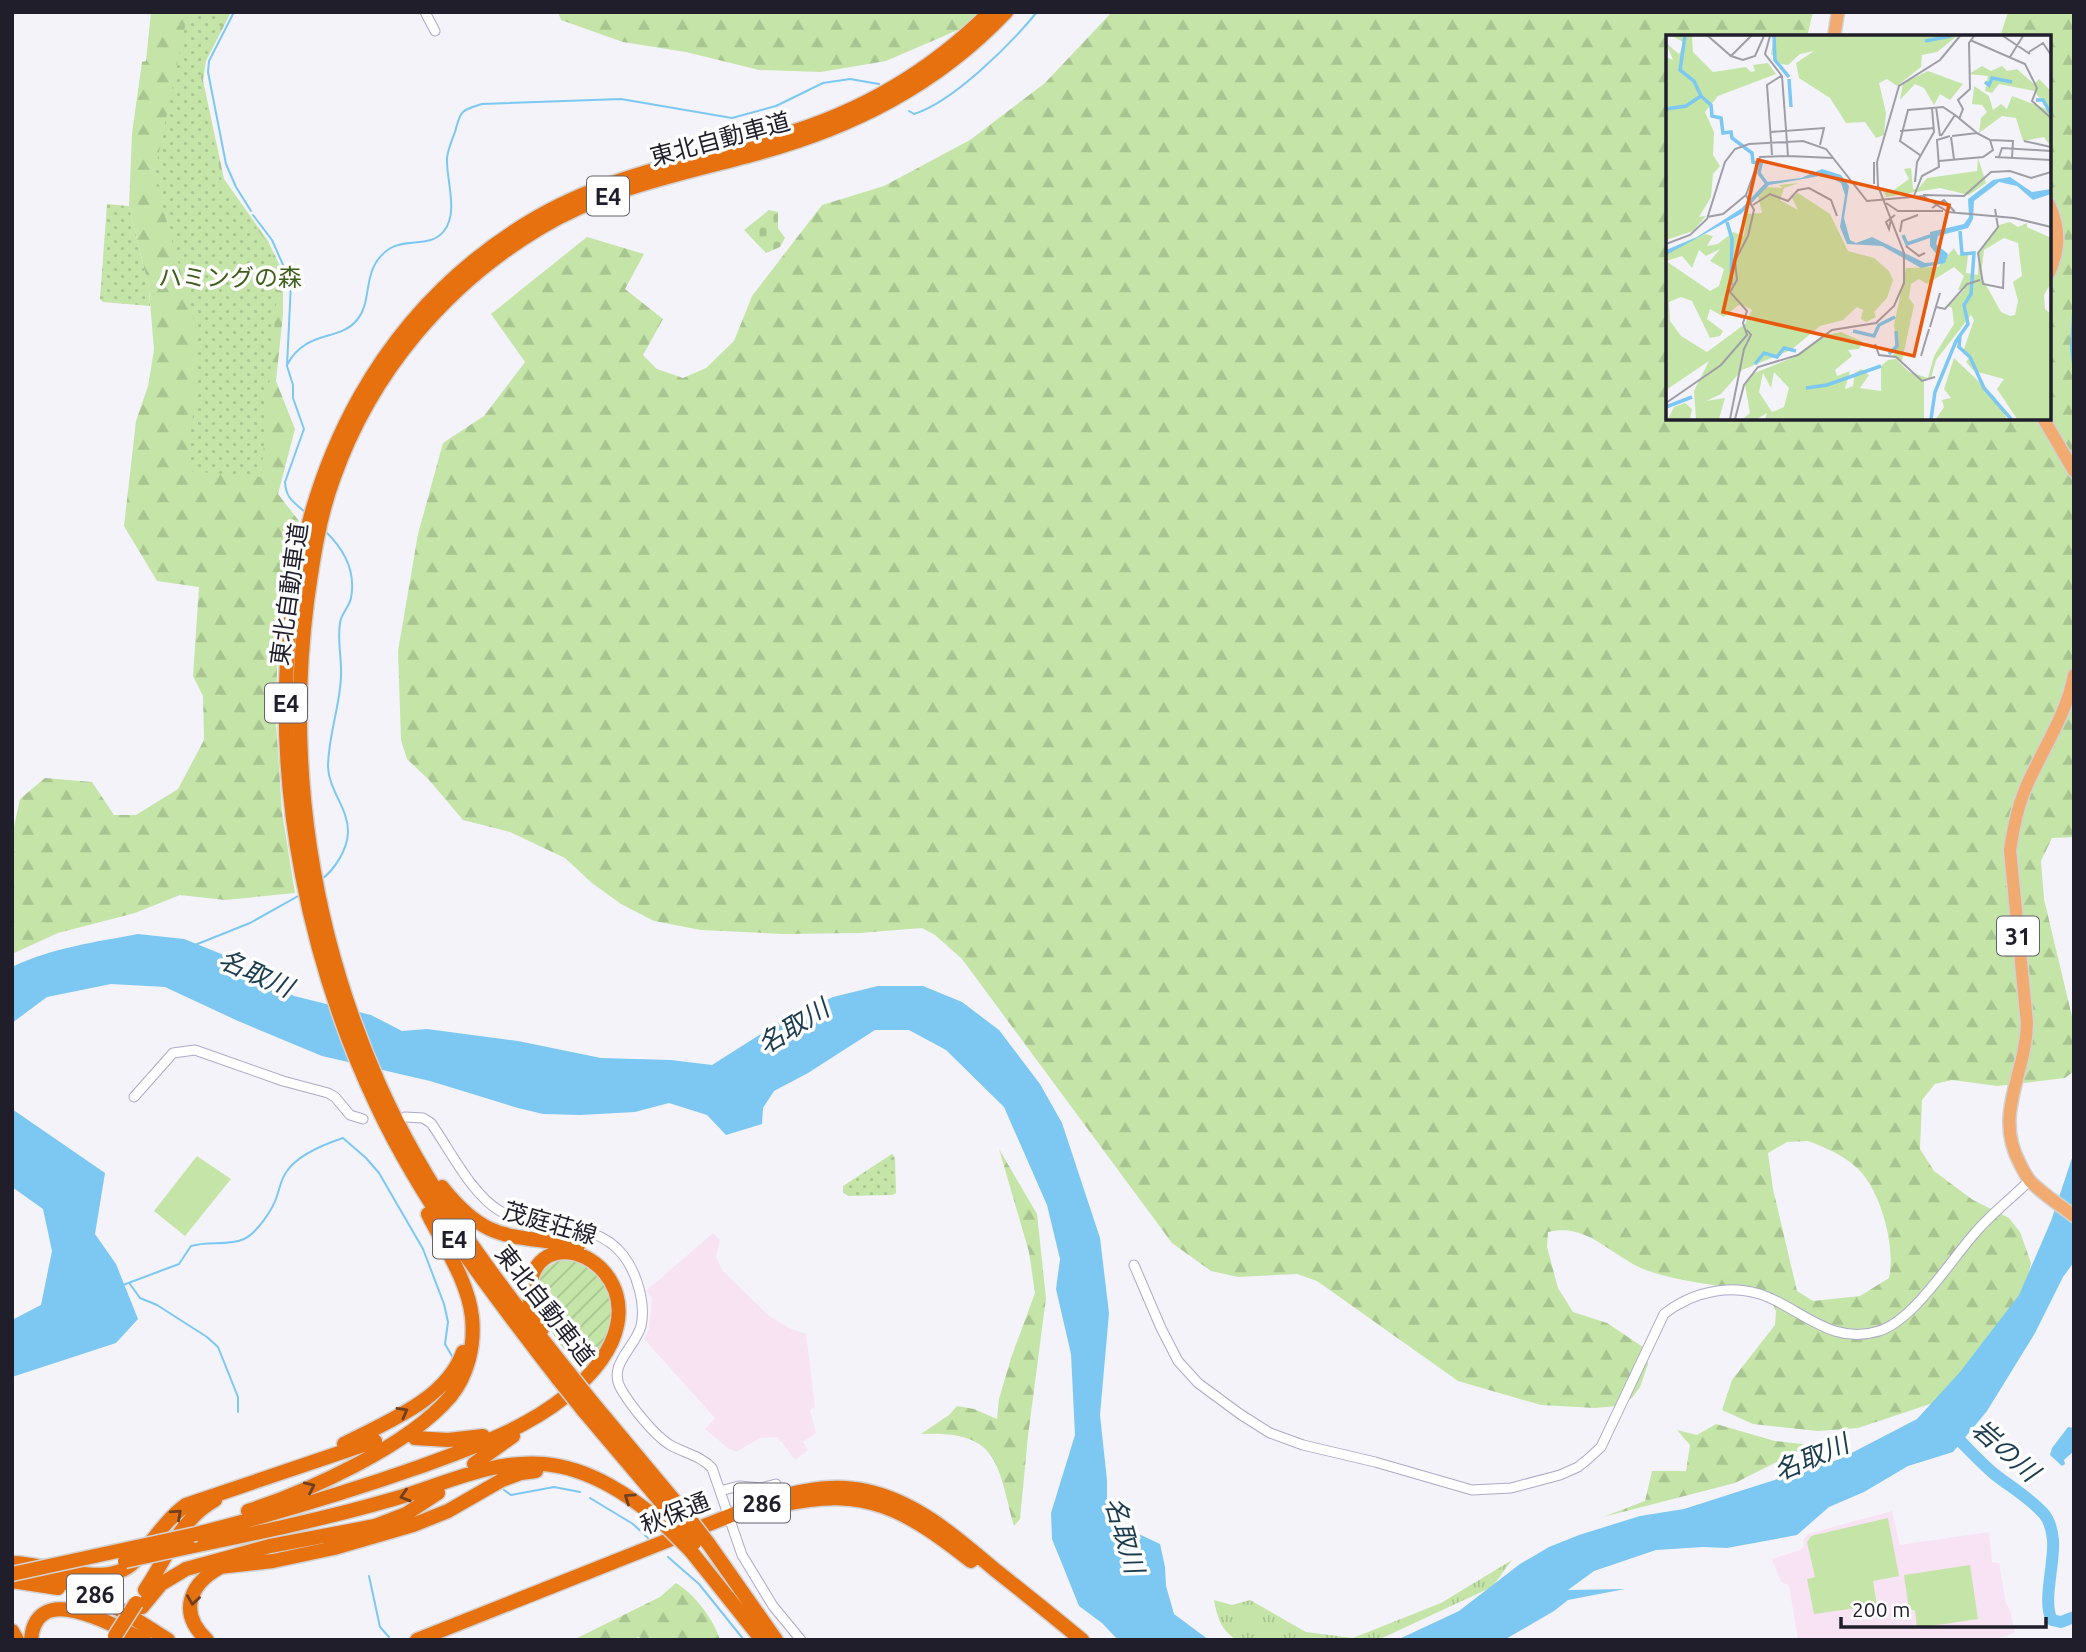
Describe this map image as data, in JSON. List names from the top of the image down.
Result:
{
  "streets": {
    "highway": [
      "東北自動車道",
      "E4",
      "286",
      "秋保通"
    ],
    "main road": ["31"],
    "street": ["茂庭荘線"]
  },
  "crossings": [
    ["茂庭荘線", "秋保通"]
  ],
  "water": ["名取川", "岩の川"],
  "parks": ["ハミングの森"],
  "scale_bar": "200 m"
}
